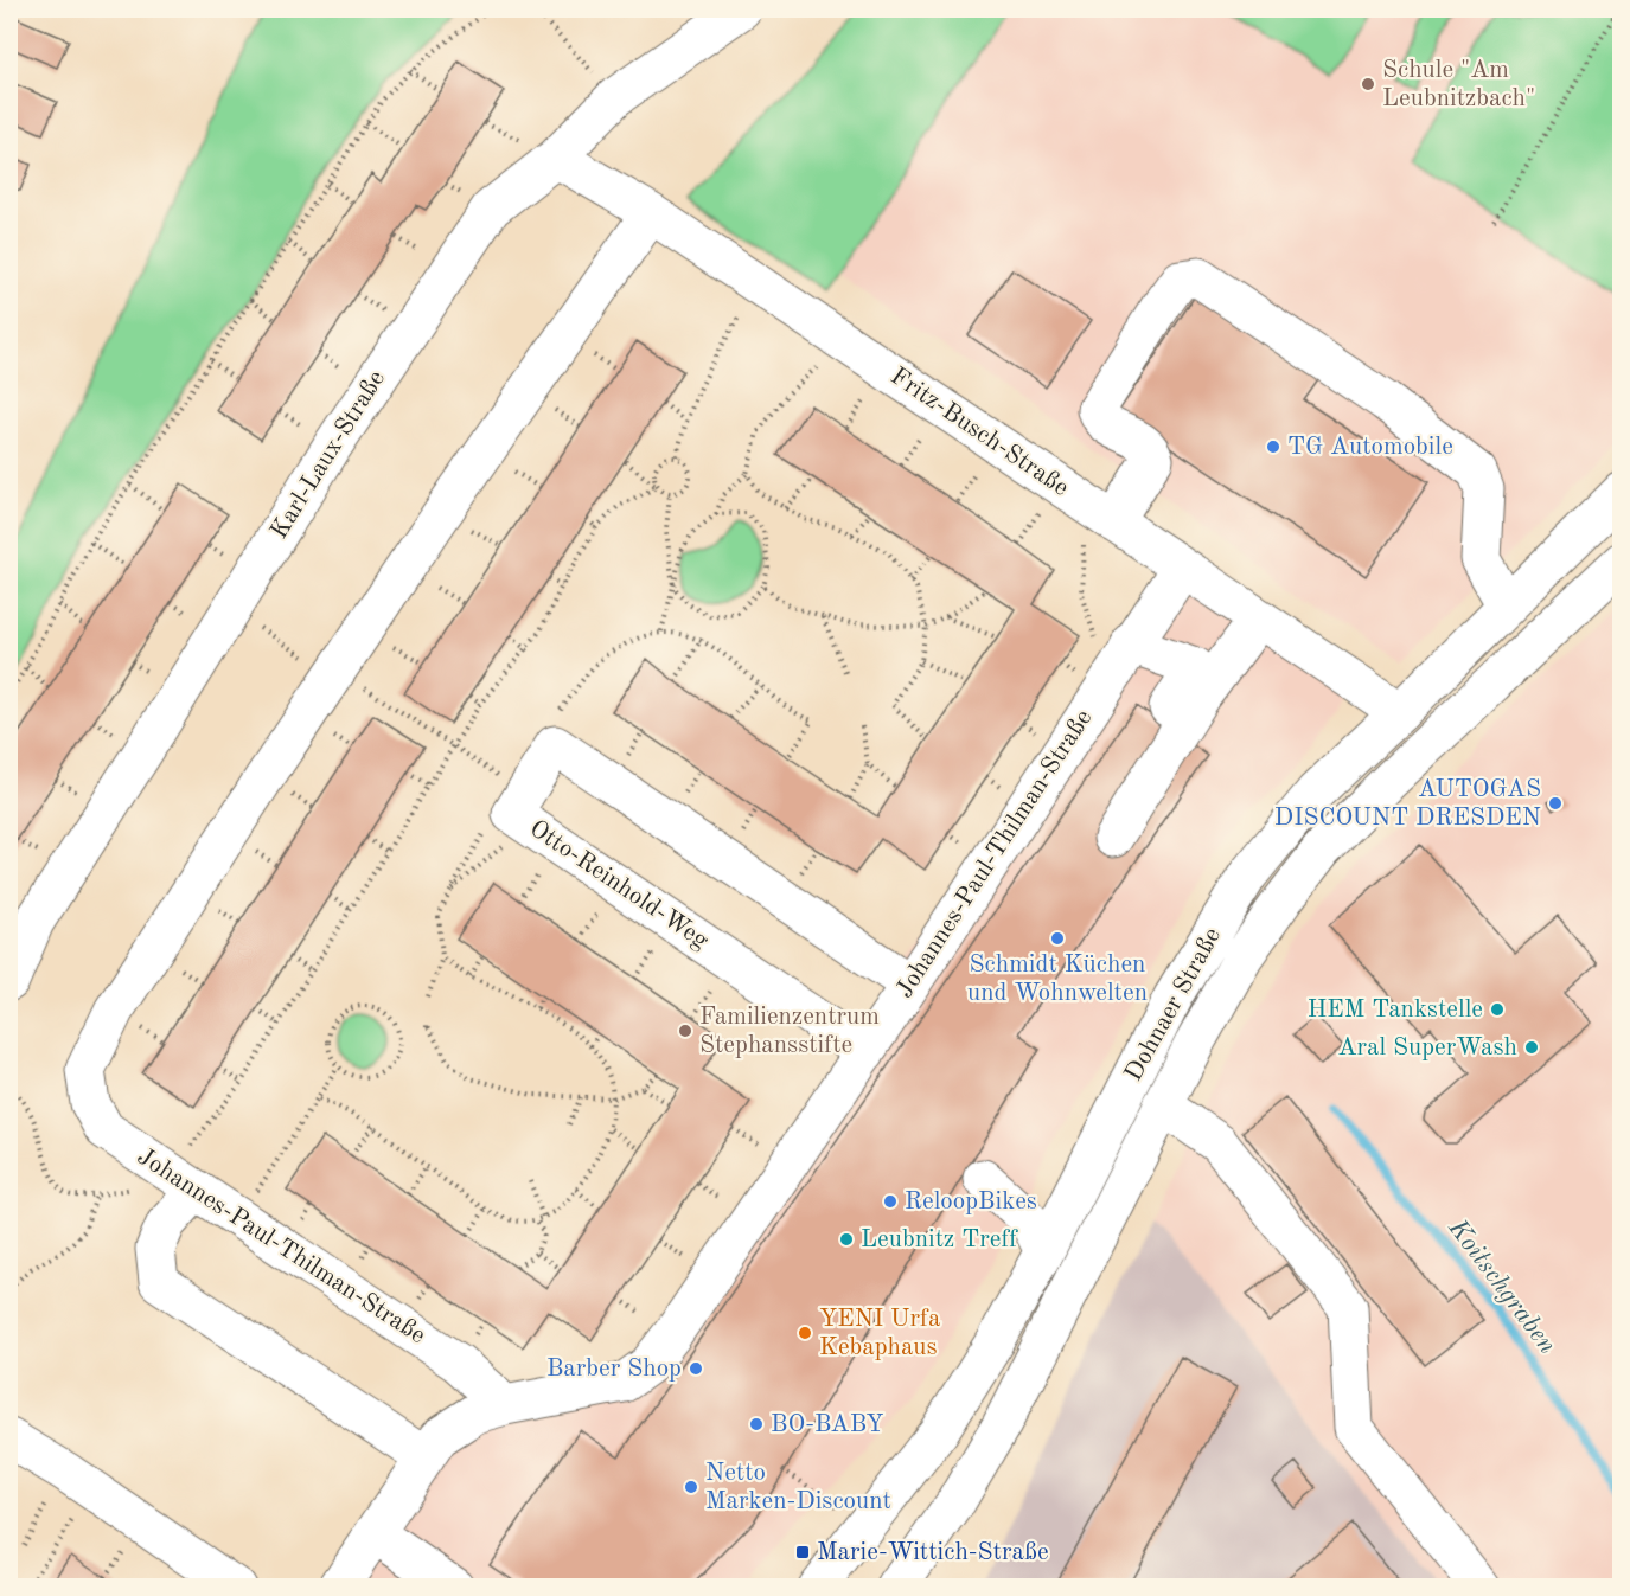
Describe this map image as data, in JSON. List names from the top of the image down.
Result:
{
  "streets": {
    "street": [
      "Fritz-Busch-Straße",
      "Karl-Laux-Straße",
      "Johannes-Paul-Thilman-Straße",
      "Otto-Reinhold-Weg",
      "Dohnaer Straße"
    ]
  },
  "crossings": [
    ["Fritz-Busch-Straße", "Karl-Laux-Straße"],
    ["Fritz-Busch-Straße", "Johannes-Paul-Thilman-Straße"],
    ["Fritz-Busch-Straße", "Dohnaer Straße"],
    ["Johannes-Paul-Thilman-Straße", "Otto-Reinhold-Weg"]
  ],
  "water": ["Koitschgraben"],
  "places": {
    "other": [
      "Schule \"Am Leubnitzbach\"",
      "TG Automobile",
      "AUTOGAS DISCOUNT DRESDEN",
      "Schmidt Küchen und Wohnwelten",
      "HEM Tankstelle",
      "Familienzentrum Stephansstifte",
      "Aral SuperWash",
      "ReloopBikes",
      "Leubnitz Treff",
      "YENI Urfa Kebaphaus",
      "Barber Shop",
      "BO-BABY",
      "Netto Marken-Discount"
    ],
    "transit": ["Marie-Wittich-Straße"]
  }
}
